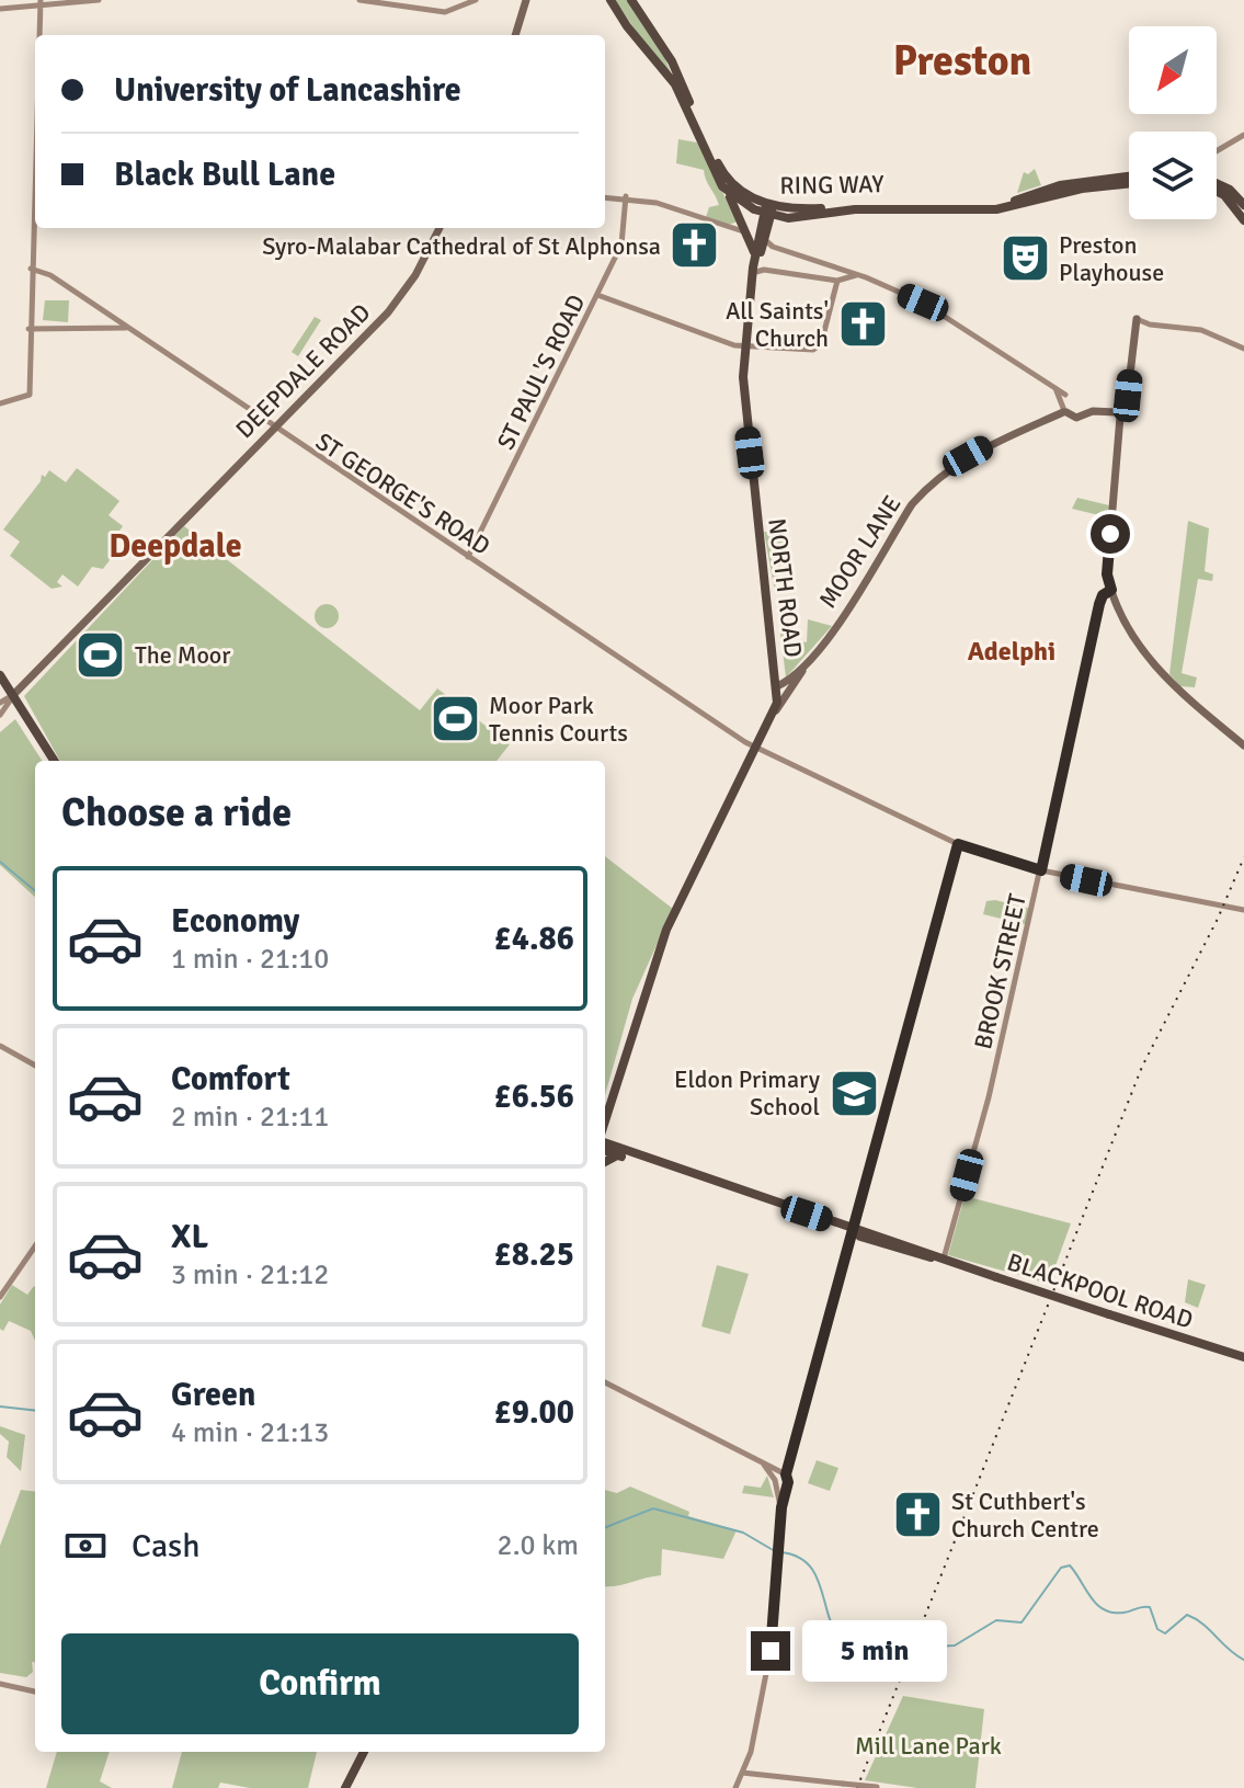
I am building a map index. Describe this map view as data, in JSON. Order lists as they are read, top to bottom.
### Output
{
  "streets": {
    "highway": [
      "RING WAY",
      "MOOR LANE",
      "NORTH ROAD",
      "BLACKPOOL ROAD"
    ],
    "main road": ["DEEPDALE ROAD"],
    "street": ["ST PAUL'S ROAD", "ST GEORGE'S ROAD", "BROOK STREET"]
  },
  "crossings": [
    ["RING WAY", "NORTH ROAD"],
    ["DEEPDALE ROAD", "ST GEORGE'S ROAD"],
    ["ST PAUL'S ROAD", "ST GEORGE'S ROAD"],
    ["ST GEORGE'S ROAD", "MOOR LANE"],
    ["ST GEORGE'S ROAD", "BROOK STREET"],
    ["MOOR LANE", "NORTH ROAD"],
    ["BROOK STREET", "BLACKPOOL ROAD"]
  ],
  "districts": ["Preston", "Deepdale", "Adelphi"],
  "parks": ["Mill Lane Park"],
  "places": {
    "church": ["Syro-Malabar Cathedral of St Alphonsa", "All Saints' Church", "St Cuthbert's Church Centre"],
    "theatre": ["Preston Playhouse"],
    "sports": ["The Moor", "Moor Park Tennis Courts"],
    "school or university": ["Eldon Primary School"]
  },
  "north": "bottom left",
  "page": {
    "banner": ["University of Lancashire", "Black Bull Lane"],
    "heading": "Choose a ride",
    "list": [
      {
        "name": "Economy",
        "note": "1 min · 21:10",
        "value": "£4.86"
      },
      {
        "name": "Comfort",
        "note": "2 min · 21:11",
        "value": "£6.56"
      },
      {
        "name": "XL",
        "note": "3 min · 21:12",
        "value": "£8.25"
      },
      {
        "name": "Green",
        "note": "4 min · 21:13",
        "value": "£9.00"
      }
    ],
    "pay": ["Cash", "2.0 km"],
    "buttons": "Confirm",
    "bubble": "5 min"
  }
}
